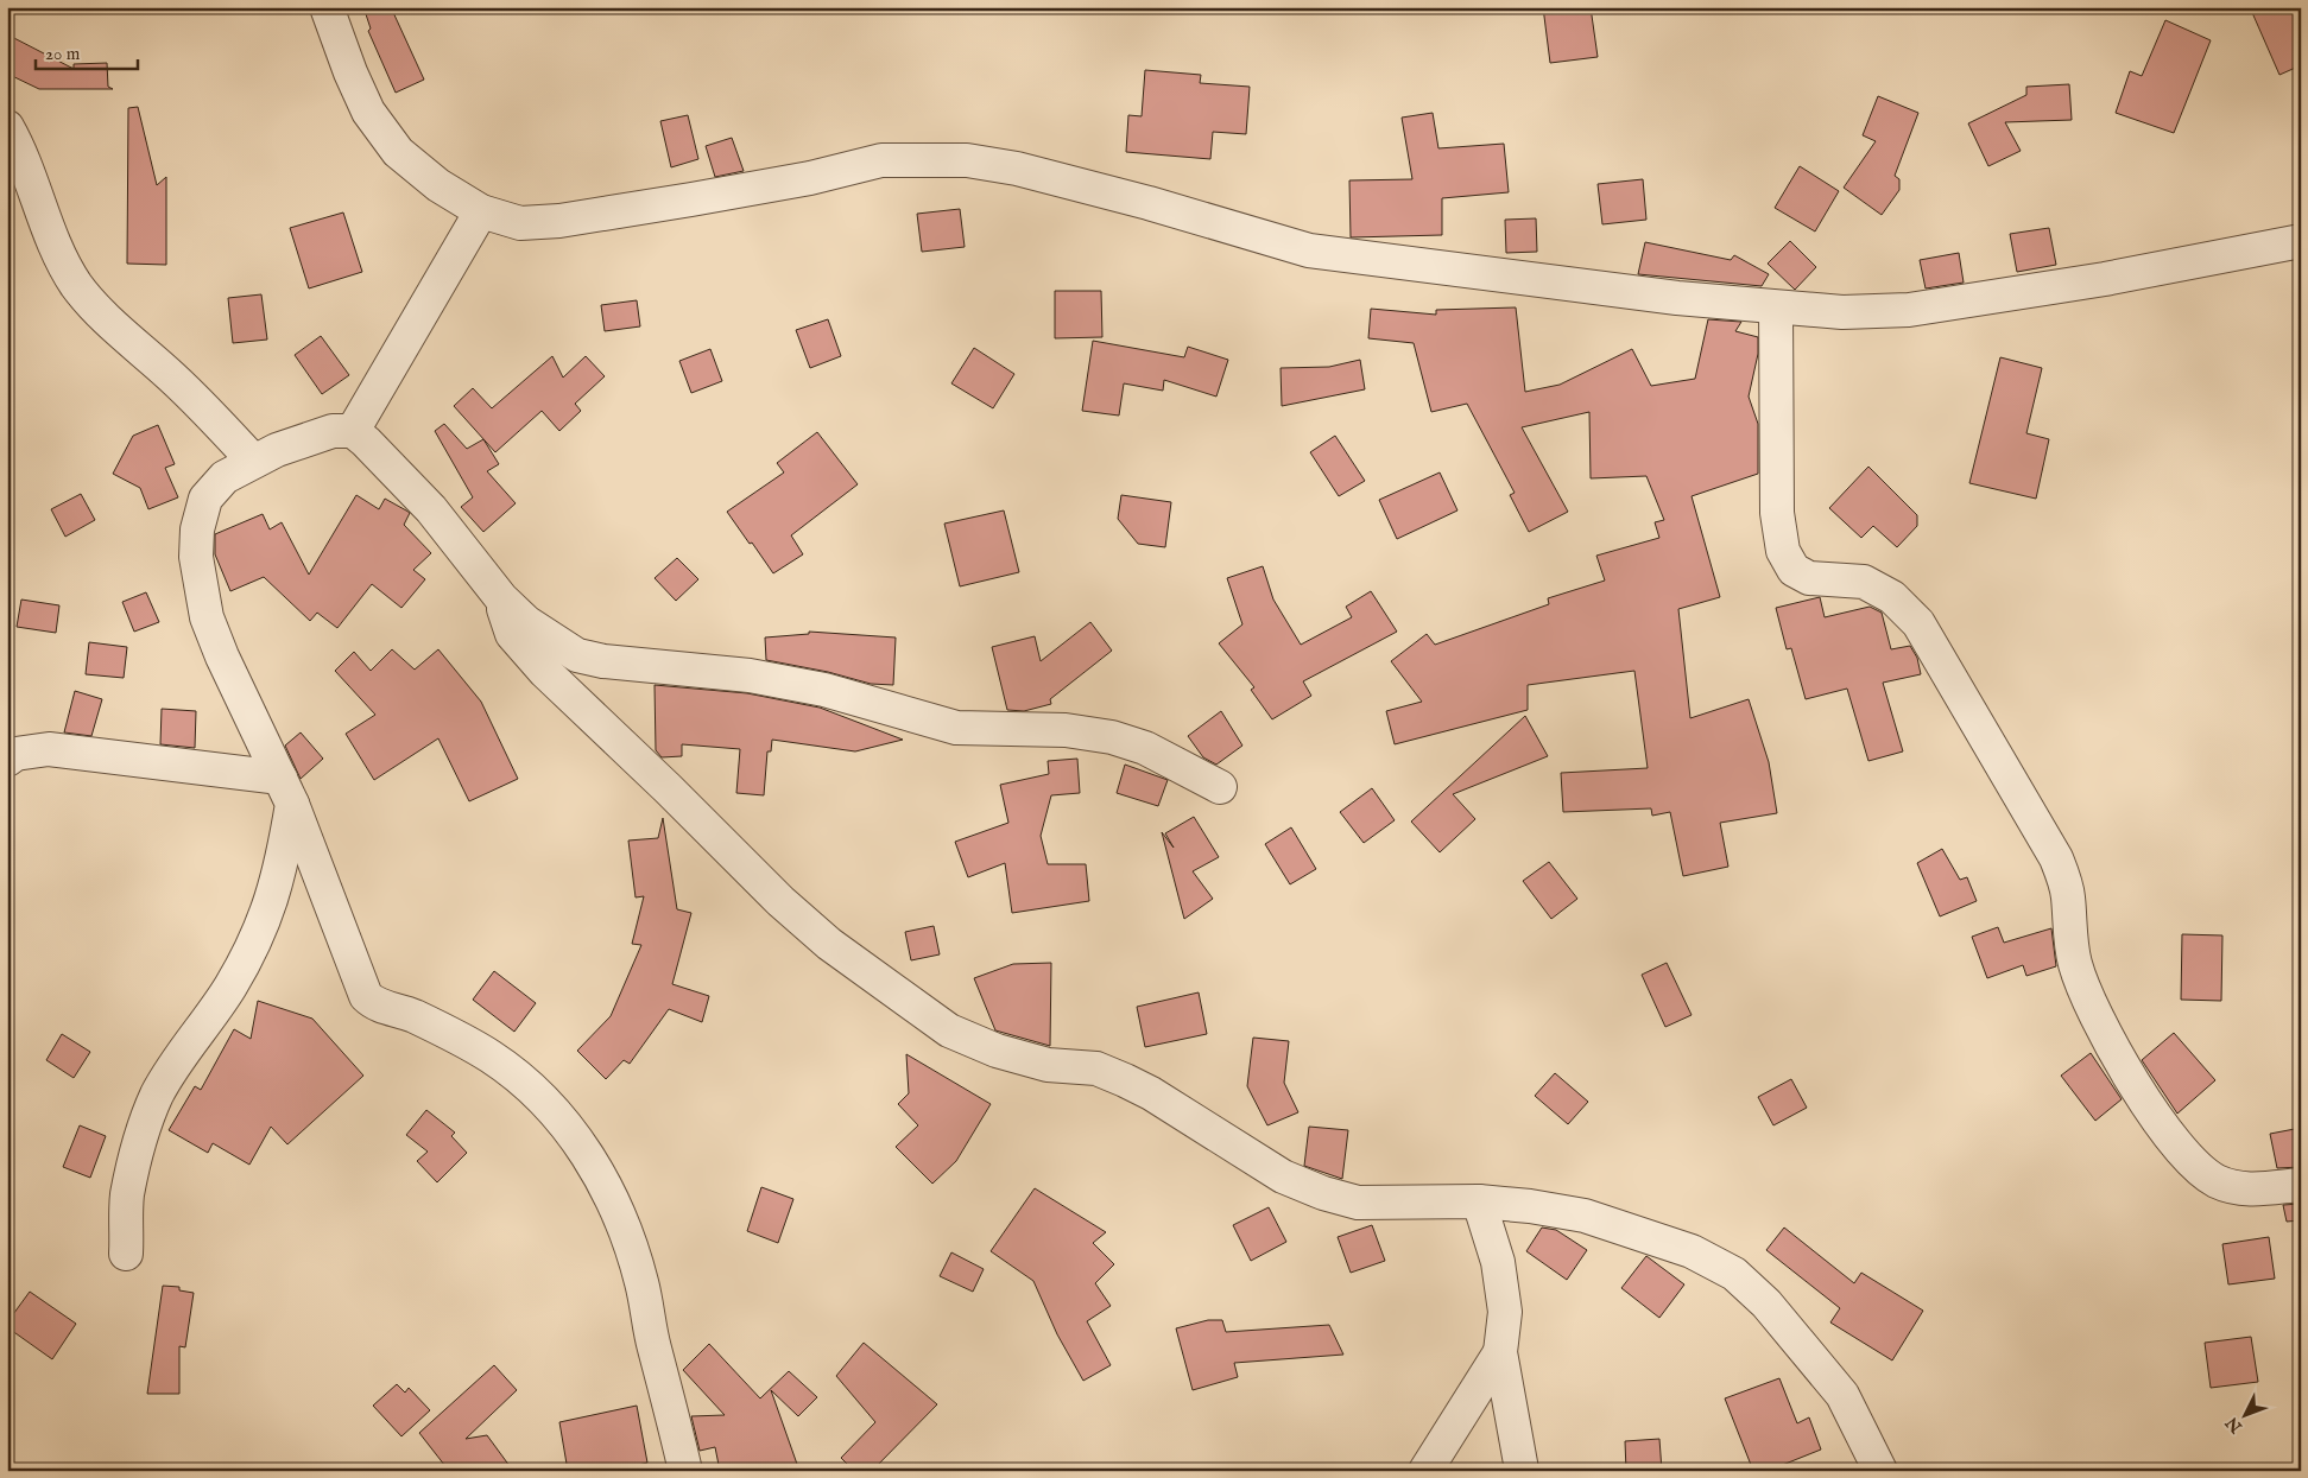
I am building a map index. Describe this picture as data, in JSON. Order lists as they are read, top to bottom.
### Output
{
  "scale_bar": "20 m",
  "north": "bottom left"
}
